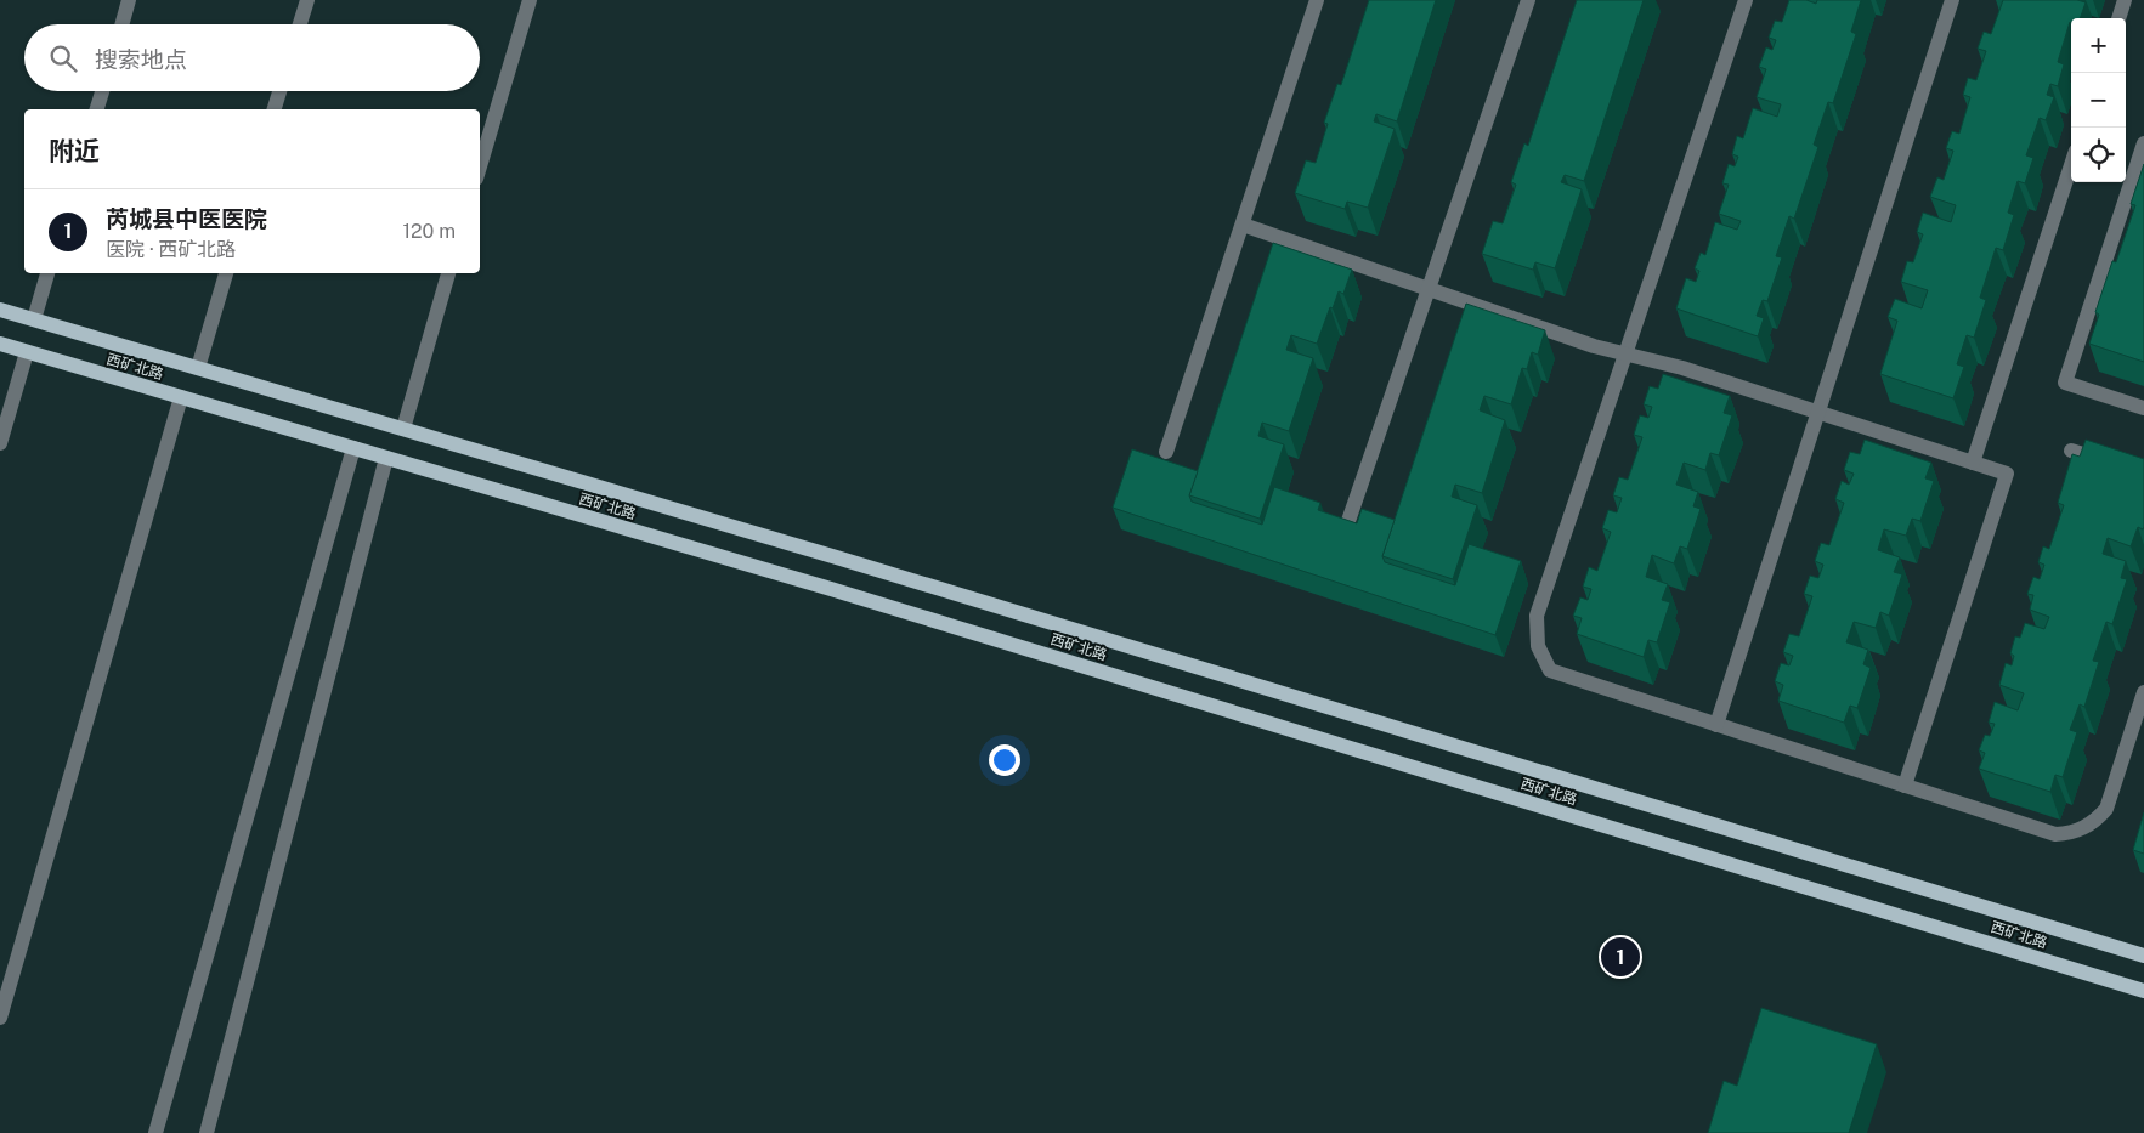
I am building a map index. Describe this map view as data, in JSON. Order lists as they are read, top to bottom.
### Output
{
  "streets": {
    "main road": ["西矿北路"]
  },
  "page": {
    "map_buttons": ["+", "−"],
    "search": "搜索地点",
    "heading": "附近",
    "list": [
      {
        "mark": "1",
        "name": "芮城县中医医院",
        "note": "医院 · 西矿北路",
        "value": "120 m"
      }
    ],
    "pins": "1"
  }
}
